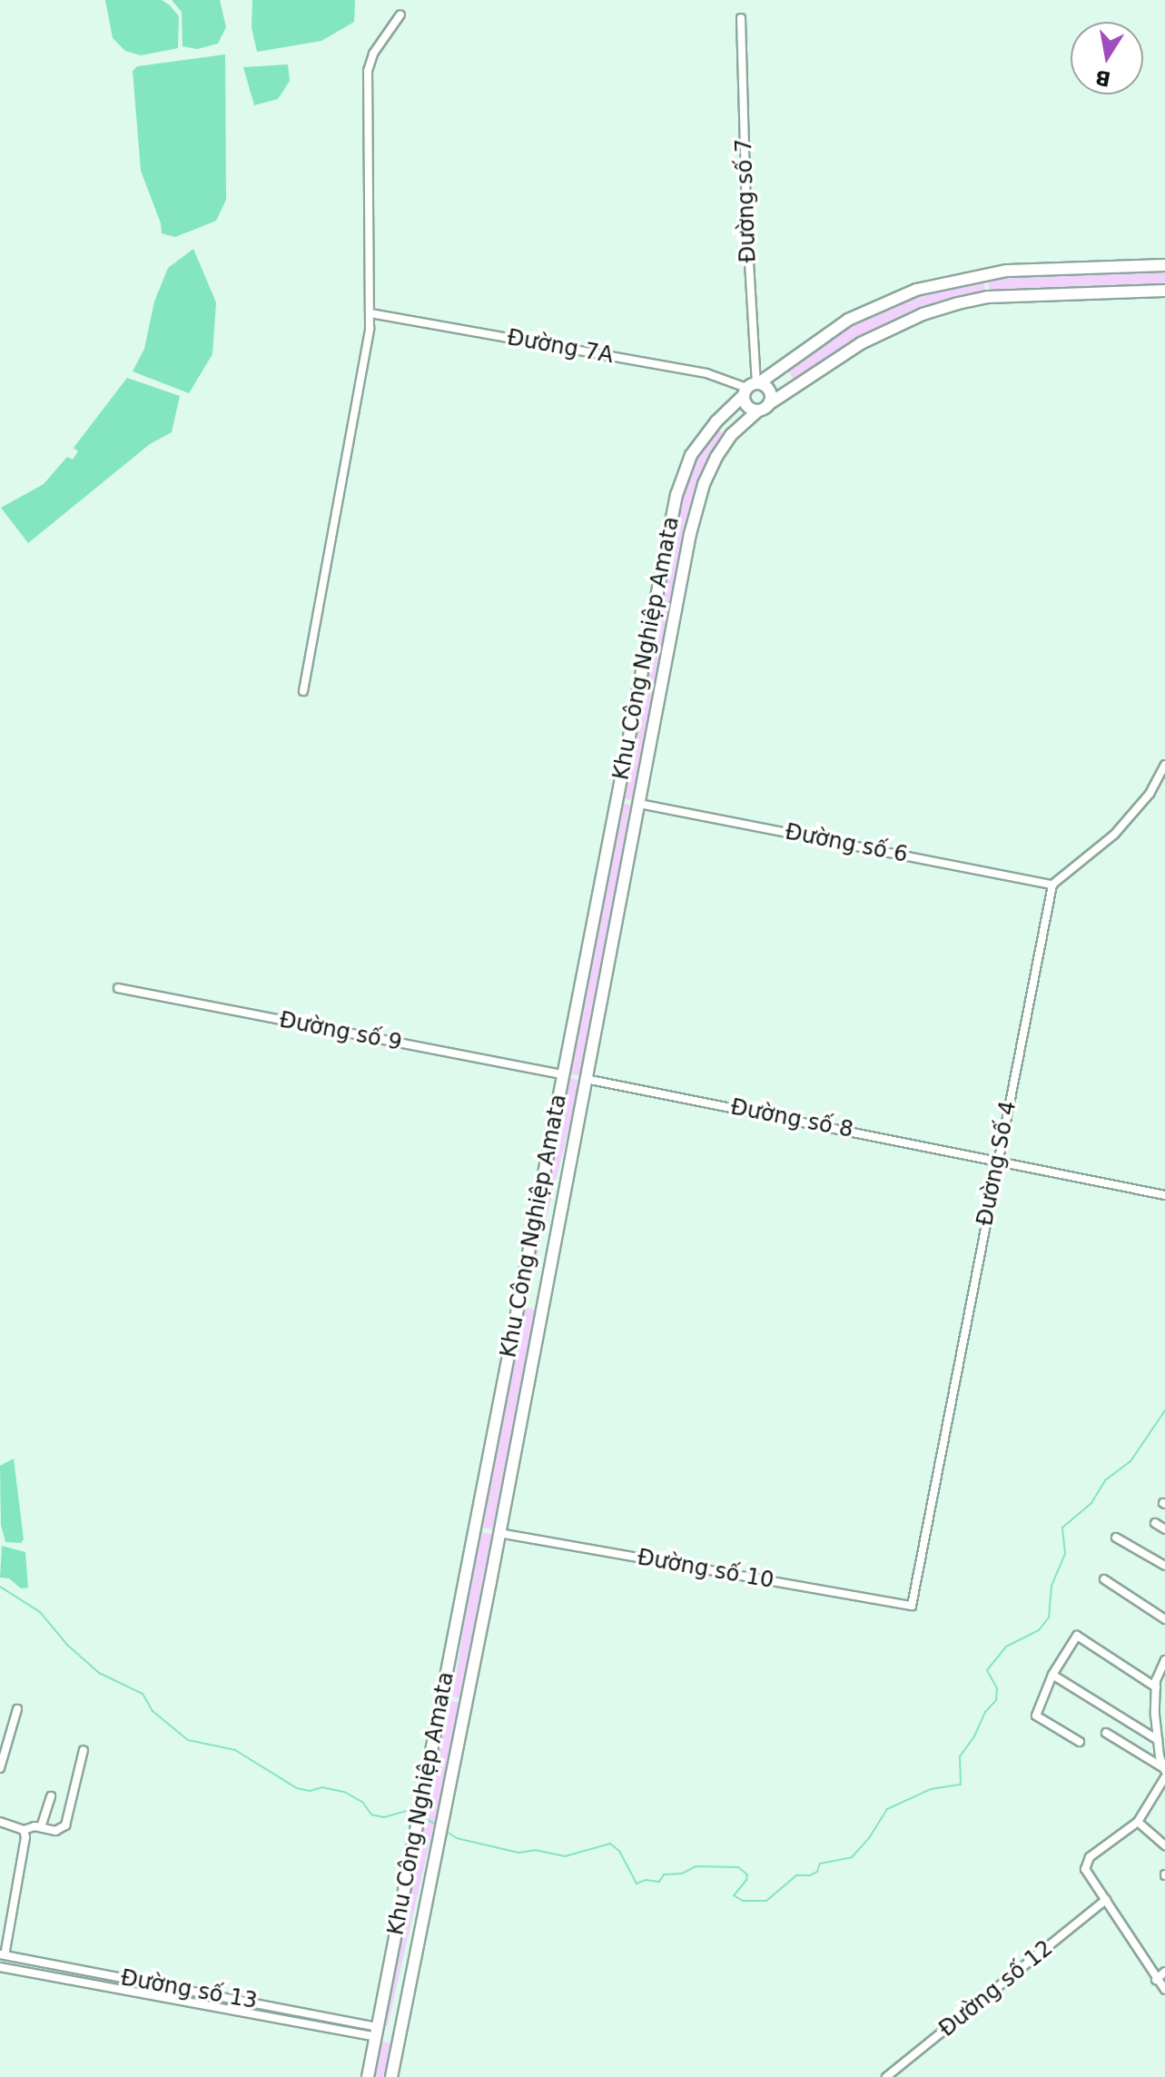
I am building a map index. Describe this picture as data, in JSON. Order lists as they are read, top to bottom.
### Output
{
  "streets": {
    "street": [
      "Đường số 7",
      "Đường 7A",
      "Khu Công Nghiệp Amata",
      "Đường số 6",
      "Đường số 9",
      "Đường số 8",
      "Đường Số 4",
      "Đường số 10",
      "Đường số 12",
      "Đường số 13"
    ]
  },
  "crossings": [
    ["Đường số 7", "Đường 7A"],
    ["Đường số 7", "Khu Công Nghiệp Amata"],
    ["Đường 7A", "Khu Công Nghiệp Amata"],
    ["Khu Công Nghiệp Amata", "Đường số 6"],
    ["Khu Công Nghiệp Amata", "Đường số 9"],
    ["Khu Công Nghiệp Amata", "Đường số 8"],
    ["Khu Công Nghiệp Amata", "Đường số 10"],
    ["Khu Công Nghiệp Amata", "Đường số 13"],
    ["Đường số 6", "Đường Số 4"],
    ["Đường số 8", "Đường Số 4"],
    ["Đường Số 4", "Đường số 10"]
  ],
  "north": "bottom"
}
